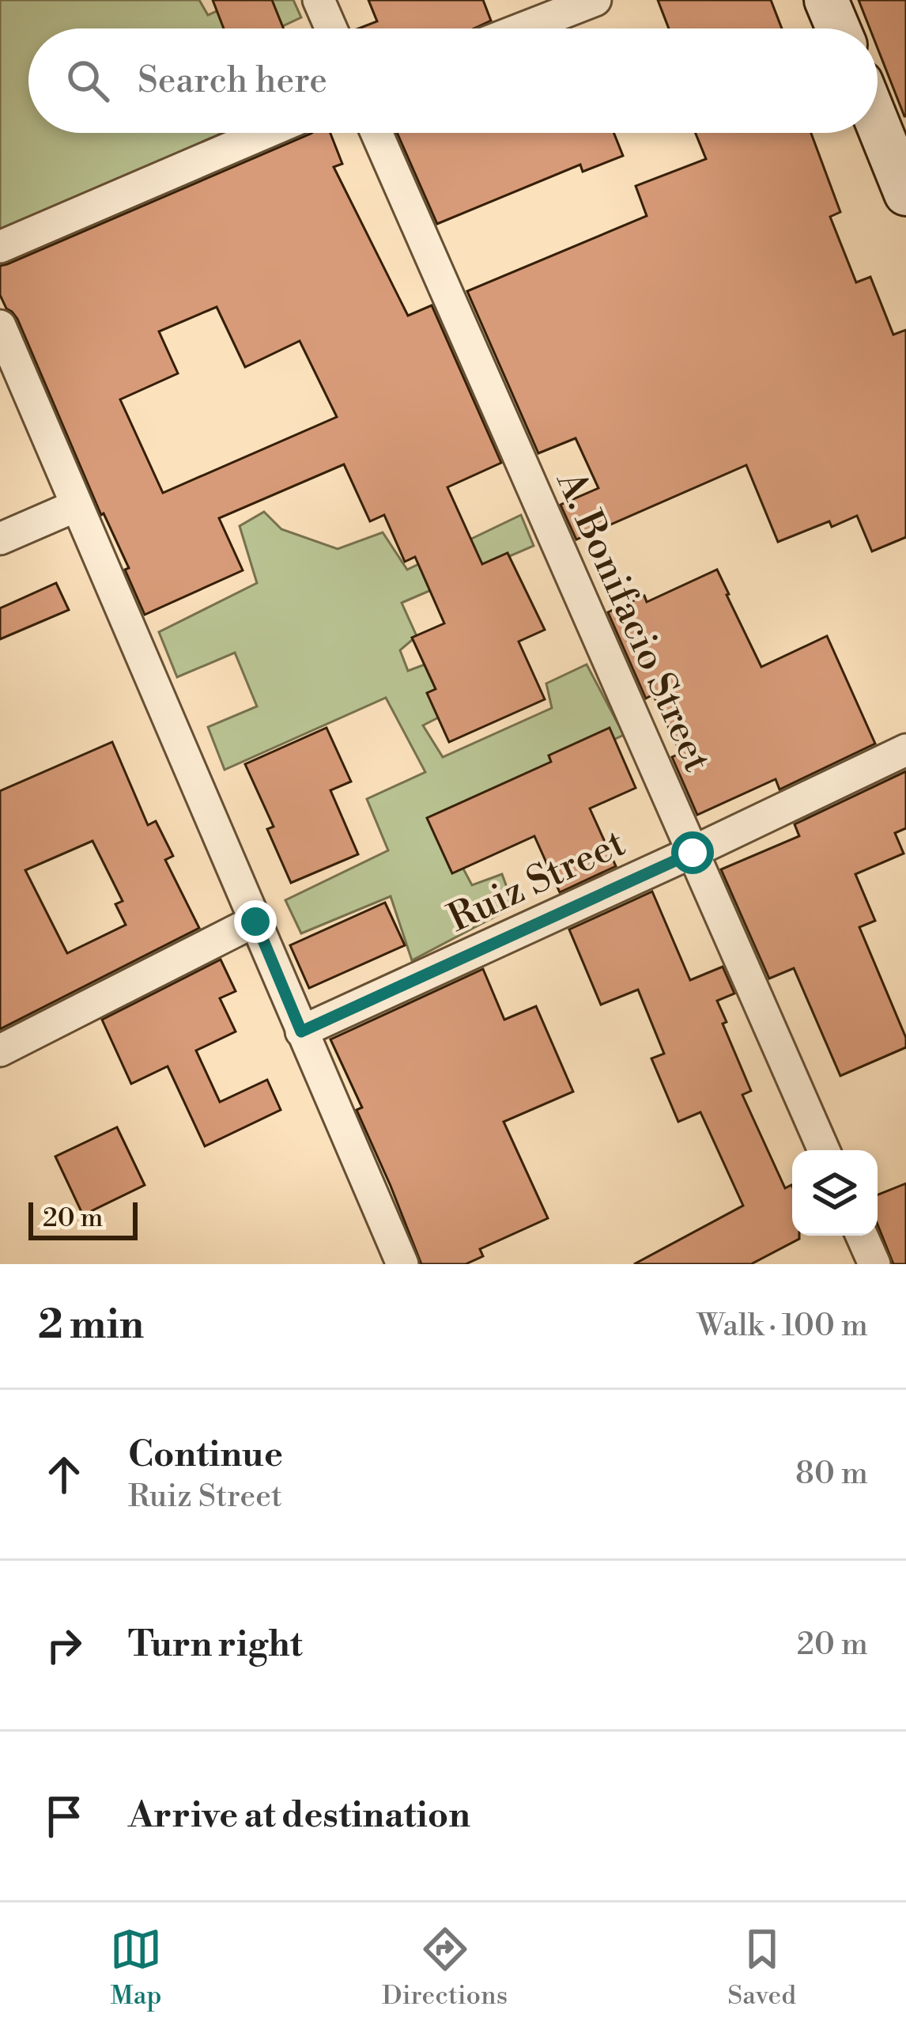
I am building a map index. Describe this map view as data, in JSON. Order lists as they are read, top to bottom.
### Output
{
  "streets": {
    "street": ["A. Bonifacio Street", "Ruiz Street"]
  },
  "crossings": [
    ["A. Bonifacio Street", "Ruiz Street"]
  ],
  "scale_bar": "20 m",
  "page": {
    "search": "Search here",
    "scale": "20 m",
    "heading": ["2 min", "Walk · 100 m"],
    "list": [
      ["Continue", "Ruiz Street", "80 m"],
      ["Turn right", "20 m"],
      "Arrive at destination"
    ],
    "nav": ["Map", "Directions", "Saved"]
  }
}
